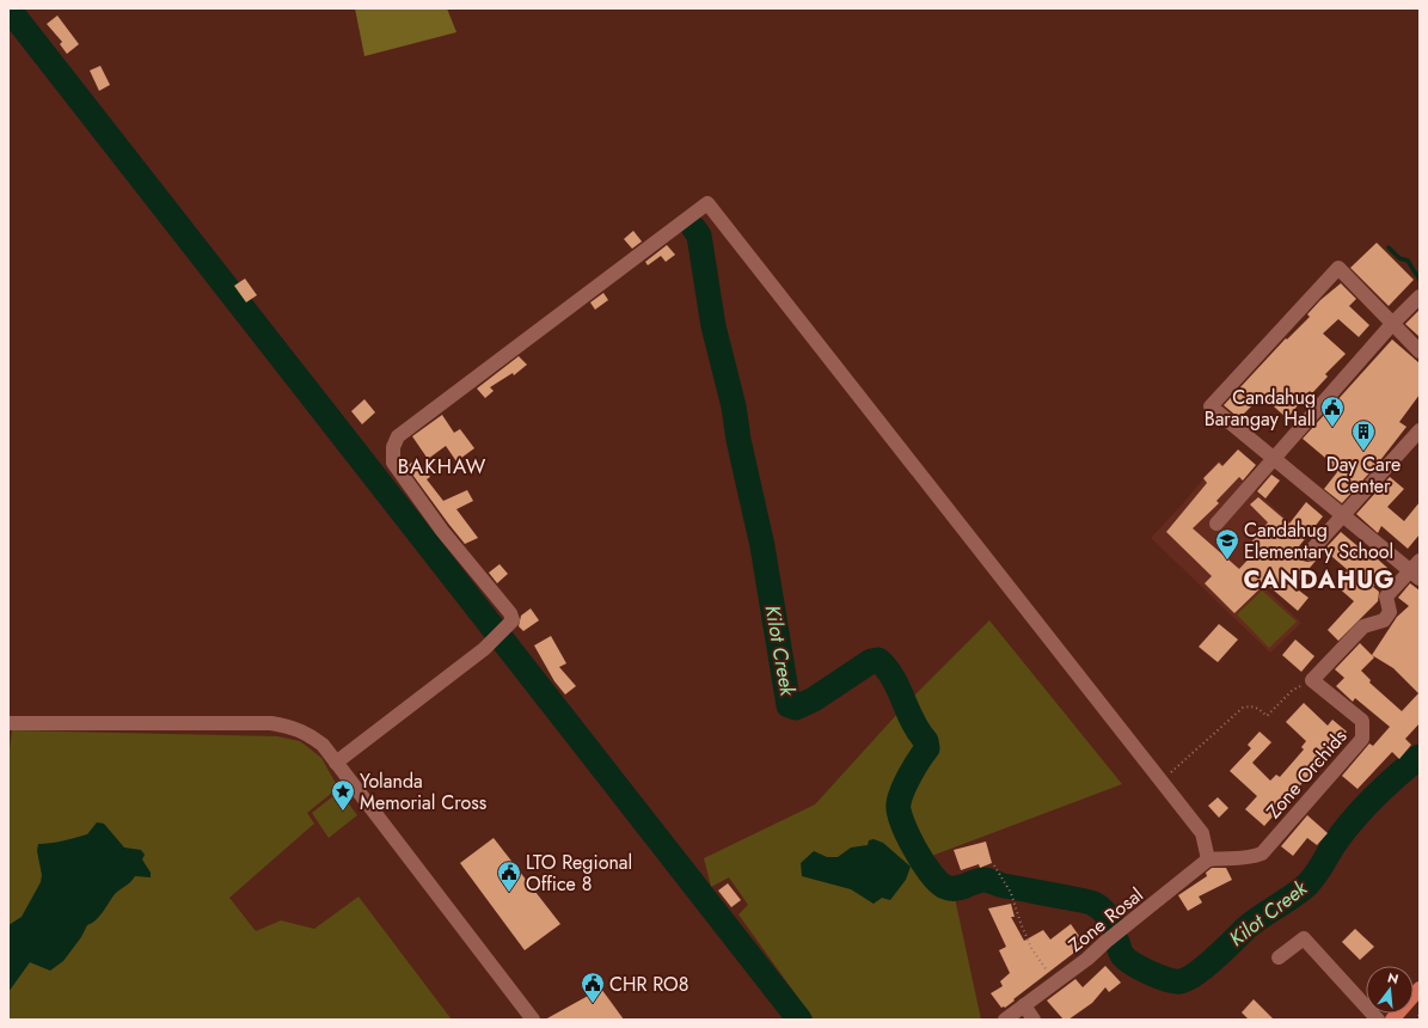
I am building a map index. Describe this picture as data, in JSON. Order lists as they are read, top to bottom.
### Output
{
  "streets": {
    "street": ["Zone Orchids", "Zone Rosal"]
  },
  "crossings": [
    ["Zone Orchids", "Zone Rosal"]
  ],
  "districts": ["BAKHAW", "CANDAHUG"],
  "water": ["Kilot Creek"],
  "places": {
    "public building": ["Candahug Barangay Hall", "LTO Regional Office 8", "CHR RO8"],
    "building": ["Day Care Center"],
    "school or university": ["Candahug Elementary School"],
    "place": ["Yolanda Memorial Cross"]
  },
  "north": "top"
}
